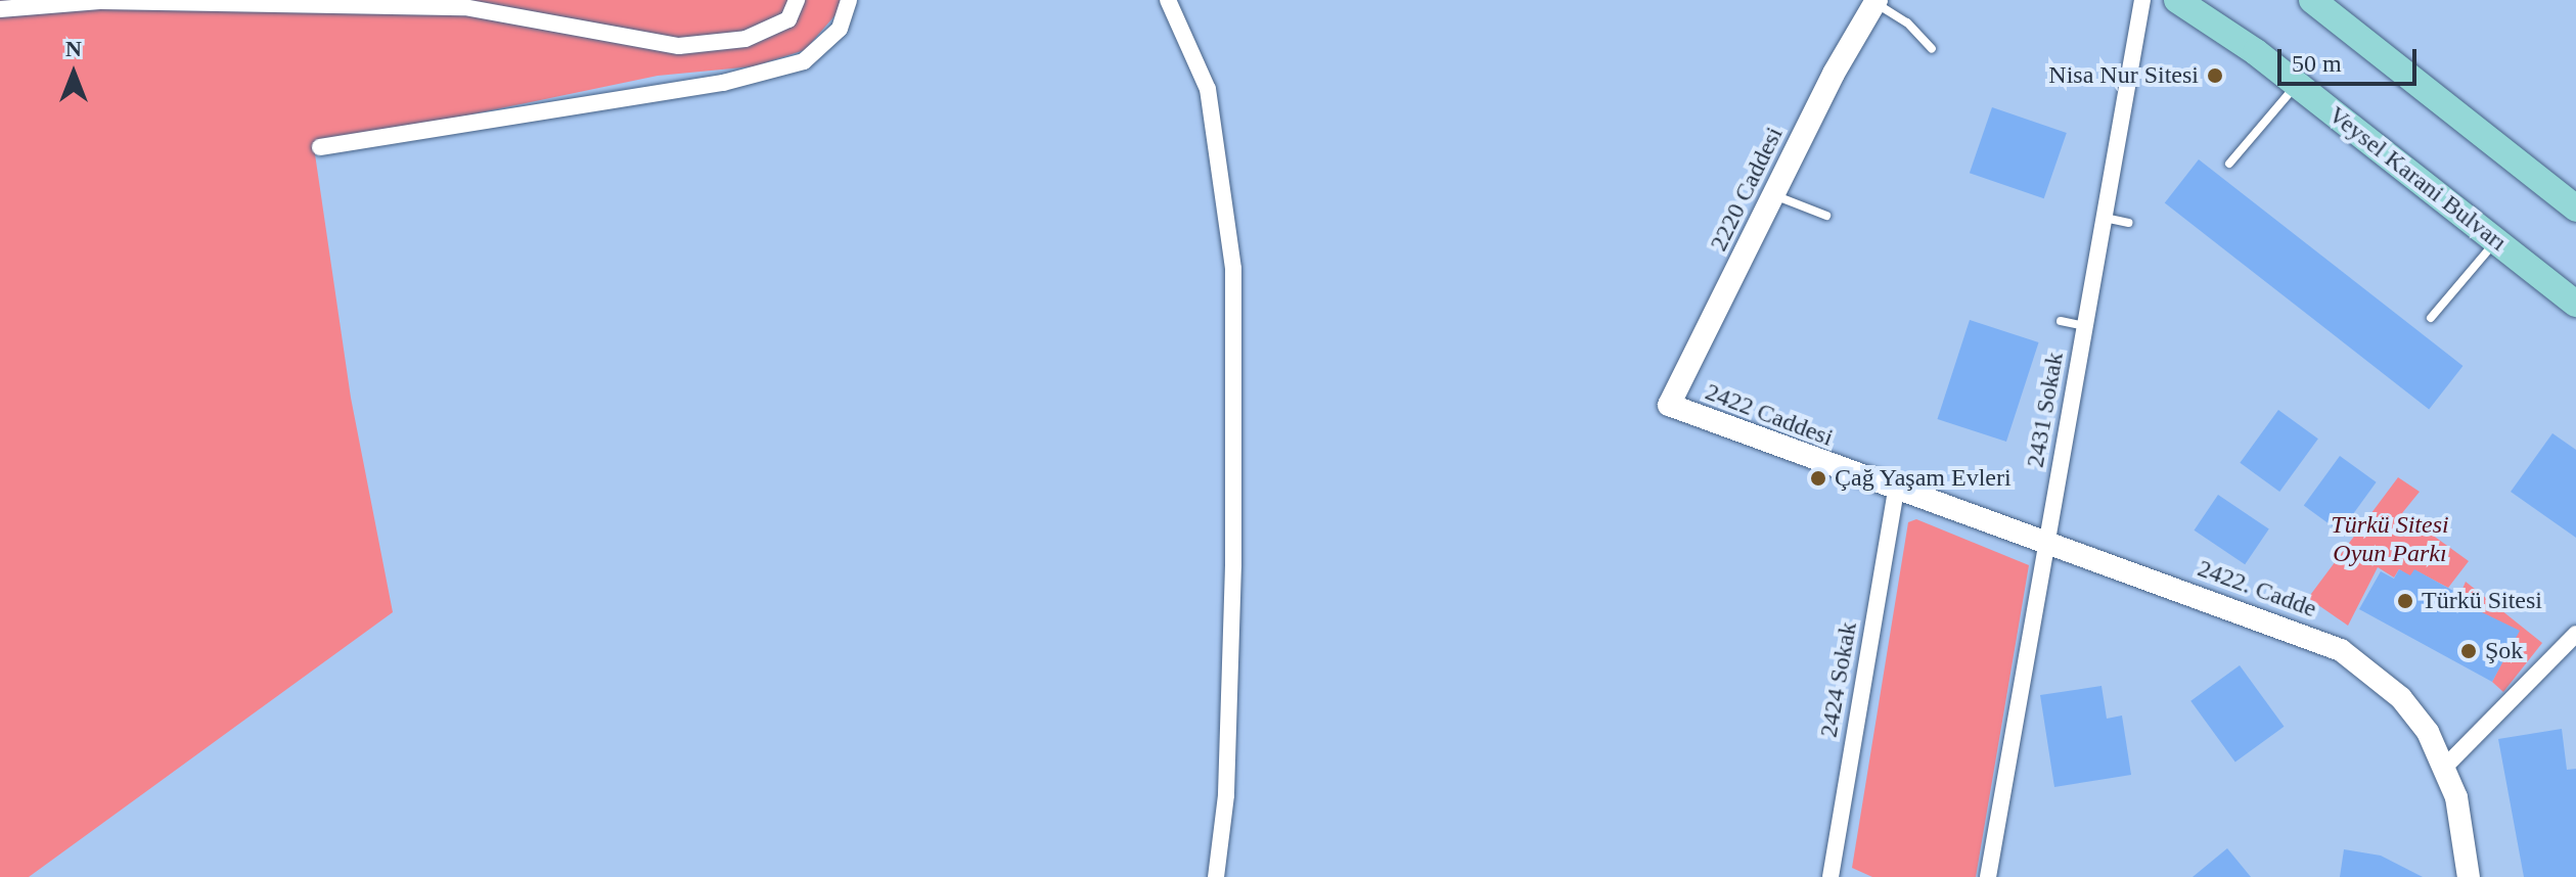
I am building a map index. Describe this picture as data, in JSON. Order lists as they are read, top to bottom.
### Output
{
  "streets": {
    "main road": ["Veysel Karani Bulvarı"],
    "street": [
      "2220 Caddesi",
      "2431 Sokak",
      "2422 Caddesi",
      "2422. Cadde",
      "2424 Sokak"
    ]
  },
  "crossings": [
    ["2220 Caddesi", "2422 Caddesi"],
    ["2431 Sokak", "2422. Cadde"],
    ["2422 Caddesi", "2422. Cadde"],
    ["2422 Caddesi", "2424 Sokak"],
    ["2422. Cadde", "2424 Sokak"]
  ],
  "parks": ["Türkü Sitesi Oyun Parkı"],
  "places": [
    "Nisa Nur Sitesi",
    "Çağ Yaşam Evleri",
    "Türkü Sitesi",
    "Şok"
  ],
  "scale_bar": "50 m",
  "north": "top"
}
